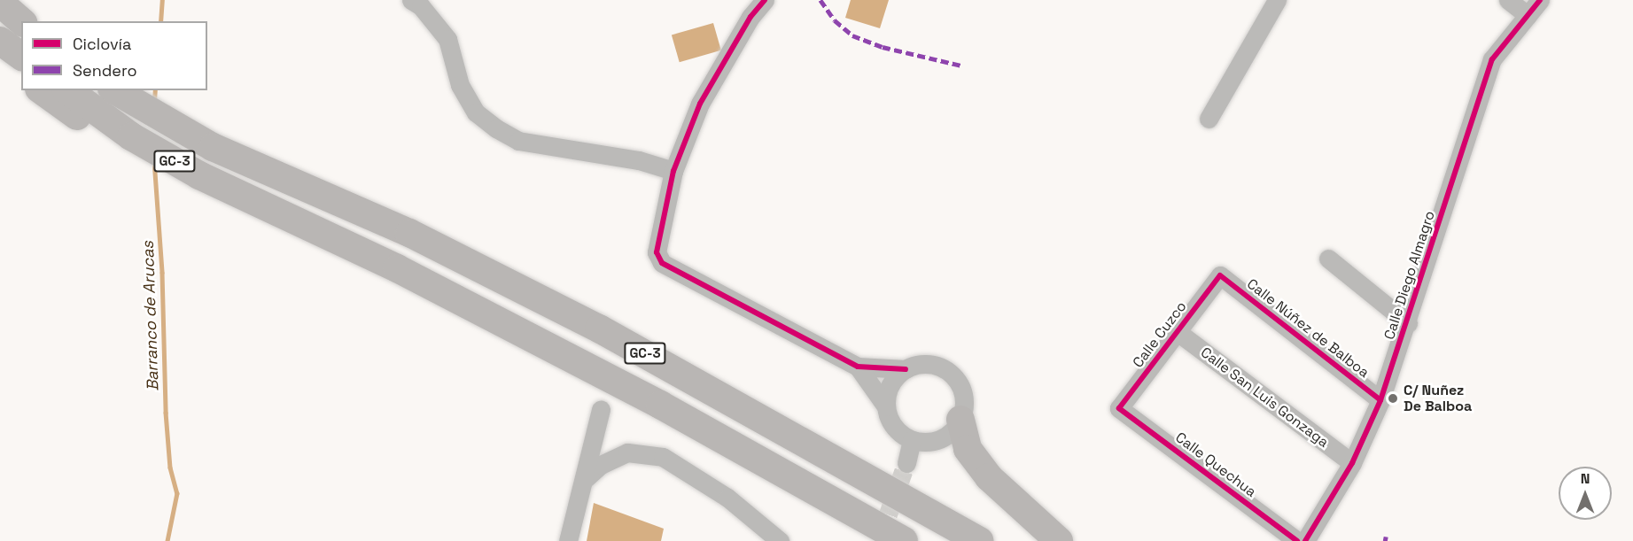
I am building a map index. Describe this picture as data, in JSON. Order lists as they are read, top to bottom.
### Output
{
  "streets": {
    "highway": ["GC-3"],
    "street": [
      "Calle Diego Almagro",
      "Calle Núñez de Balboa",
      "Calle Cuzco",
      "Calle San Luis Gonzaga",
      "Calle Quechua"
    ]
  },
  "crossings": [
    ["Calle Diego Almagro", "Calle Núñez de Balboa"],
    ["Calle Diego Almagro", "Calle San Luis Gonzaga"],
    ["Calle Núñez de Balboa", "Calle Cuzco"],
    ["Calle Cuzco", "Calle San Luis Gonzaga"],
    ["Calle Cuzco", "Calle Quechua"]
  ],
  "water": ["Barranco de Arucas"],
  "places": ["C/ Nuñez De Balboa"],
  "legend": ["Ciclovía", "Sendero"],
  "north": "top"
}
